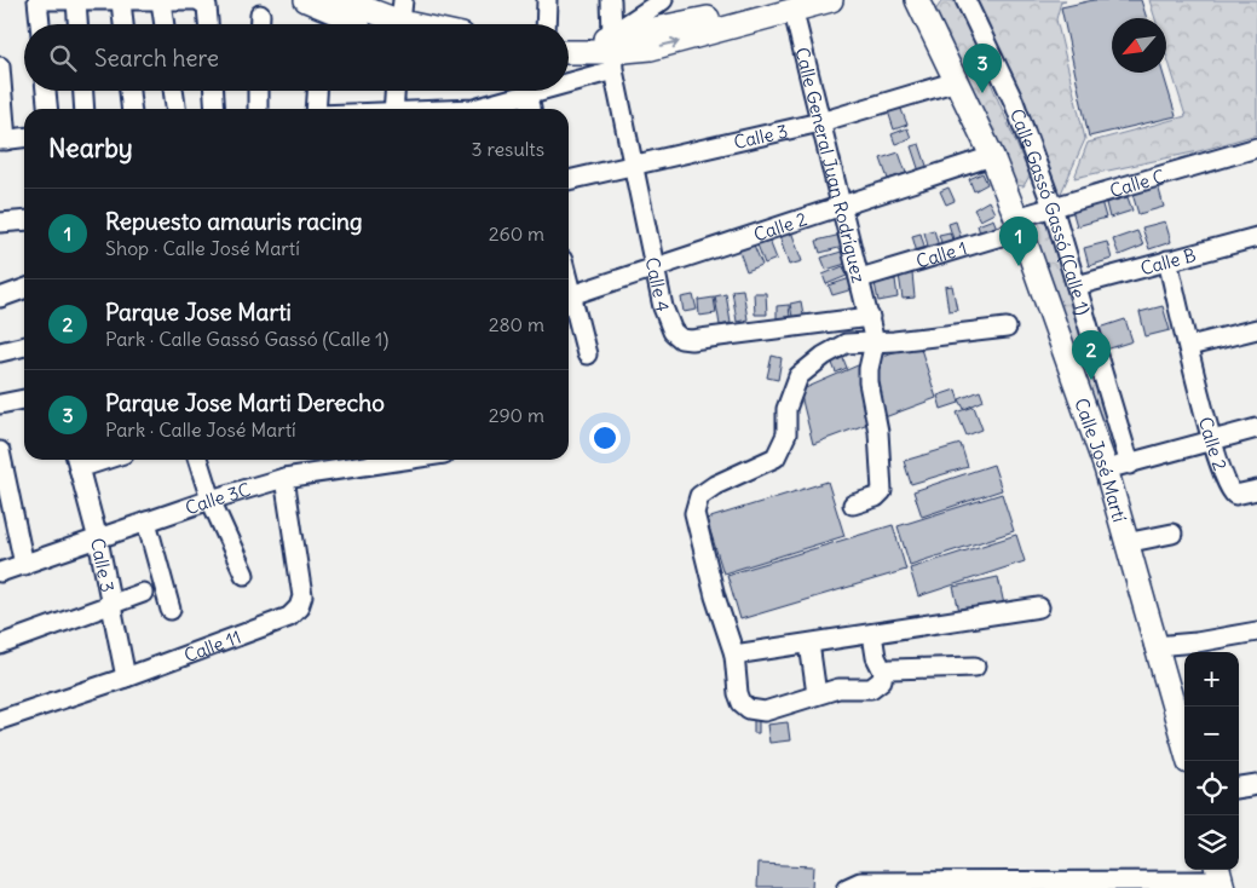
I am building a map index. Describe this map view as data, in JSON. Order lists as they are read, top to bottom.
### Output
{
  "streets": {
    "main road": ["Calle José Martí"],
    "street": [
      "Calle 3",
      "Calle General Juan Rodríguez",
      "Calle C",
      "Calle Gassó Gassó (Calle 1)",
      "Calle 2",
      "Calle 1",
      "Calle B",
      "Calle 4",
      "Calle 3C",
      "Calle 11"
    ]
  },
  "crossings": [
    ["Calle 3", "Calle General Juan Rodríguez"],
    ["Calle 3", "Calle 4"],
    ["Calle 3", "Calle José Martí"],
    ["Calle 3", "Calle 3C"],
    ["Calle 3", "Calle 11"],
    ["Calle General Juan Rodríguez", "Calle 2"],
    ["Calle General Juan Rodríguez", "Calle 1"],
    ["Calle General Juan Rodríguez", "Calle 4"],
    ["Calle C", "Calle Gassó Gassó (Calle 1)"],
    ["Calle C", "Calle 1"],
    ["Calle C", "Calle José Martí"],
    ["Calle Gassó Gassó (Calle 1)", "Calle B"],
    ["Calle 2", "Calle B"],
    ["Calle 2", "Calle 4"],
    ["Calle 2", "Calle José Martí"],
    ["Calle 1", "Calle José Martí"],
    ["Calle 3C", "Calle 11"]
  ],
  "north": "bottom left",
  "page": {
    "search": "Search here",
    "pins": ["3", "1", "2"],
    "heading": ["Nearby", "3 results"],
    "list": [
      {
        "mark": "1",
        "name": "Repuesto amauris racing",
        "note": "Shop · Calle José Martí",
        "value": "260 m"
      },
      {
        "mark": "2",
        "name": "Parque Jose Marti",
        "note": "Park · Calle Gassó Gassó (Calle 1)",
        "value": "280 m"
      },
      {
        "mark": "3",
        "name": "Parque Jose Marti Derecho",
        "note": "Park · Calle José Martí",
        "value": "290 m"
      }
    ],
    "map_buttons": ["+", "−"]
  }
}
